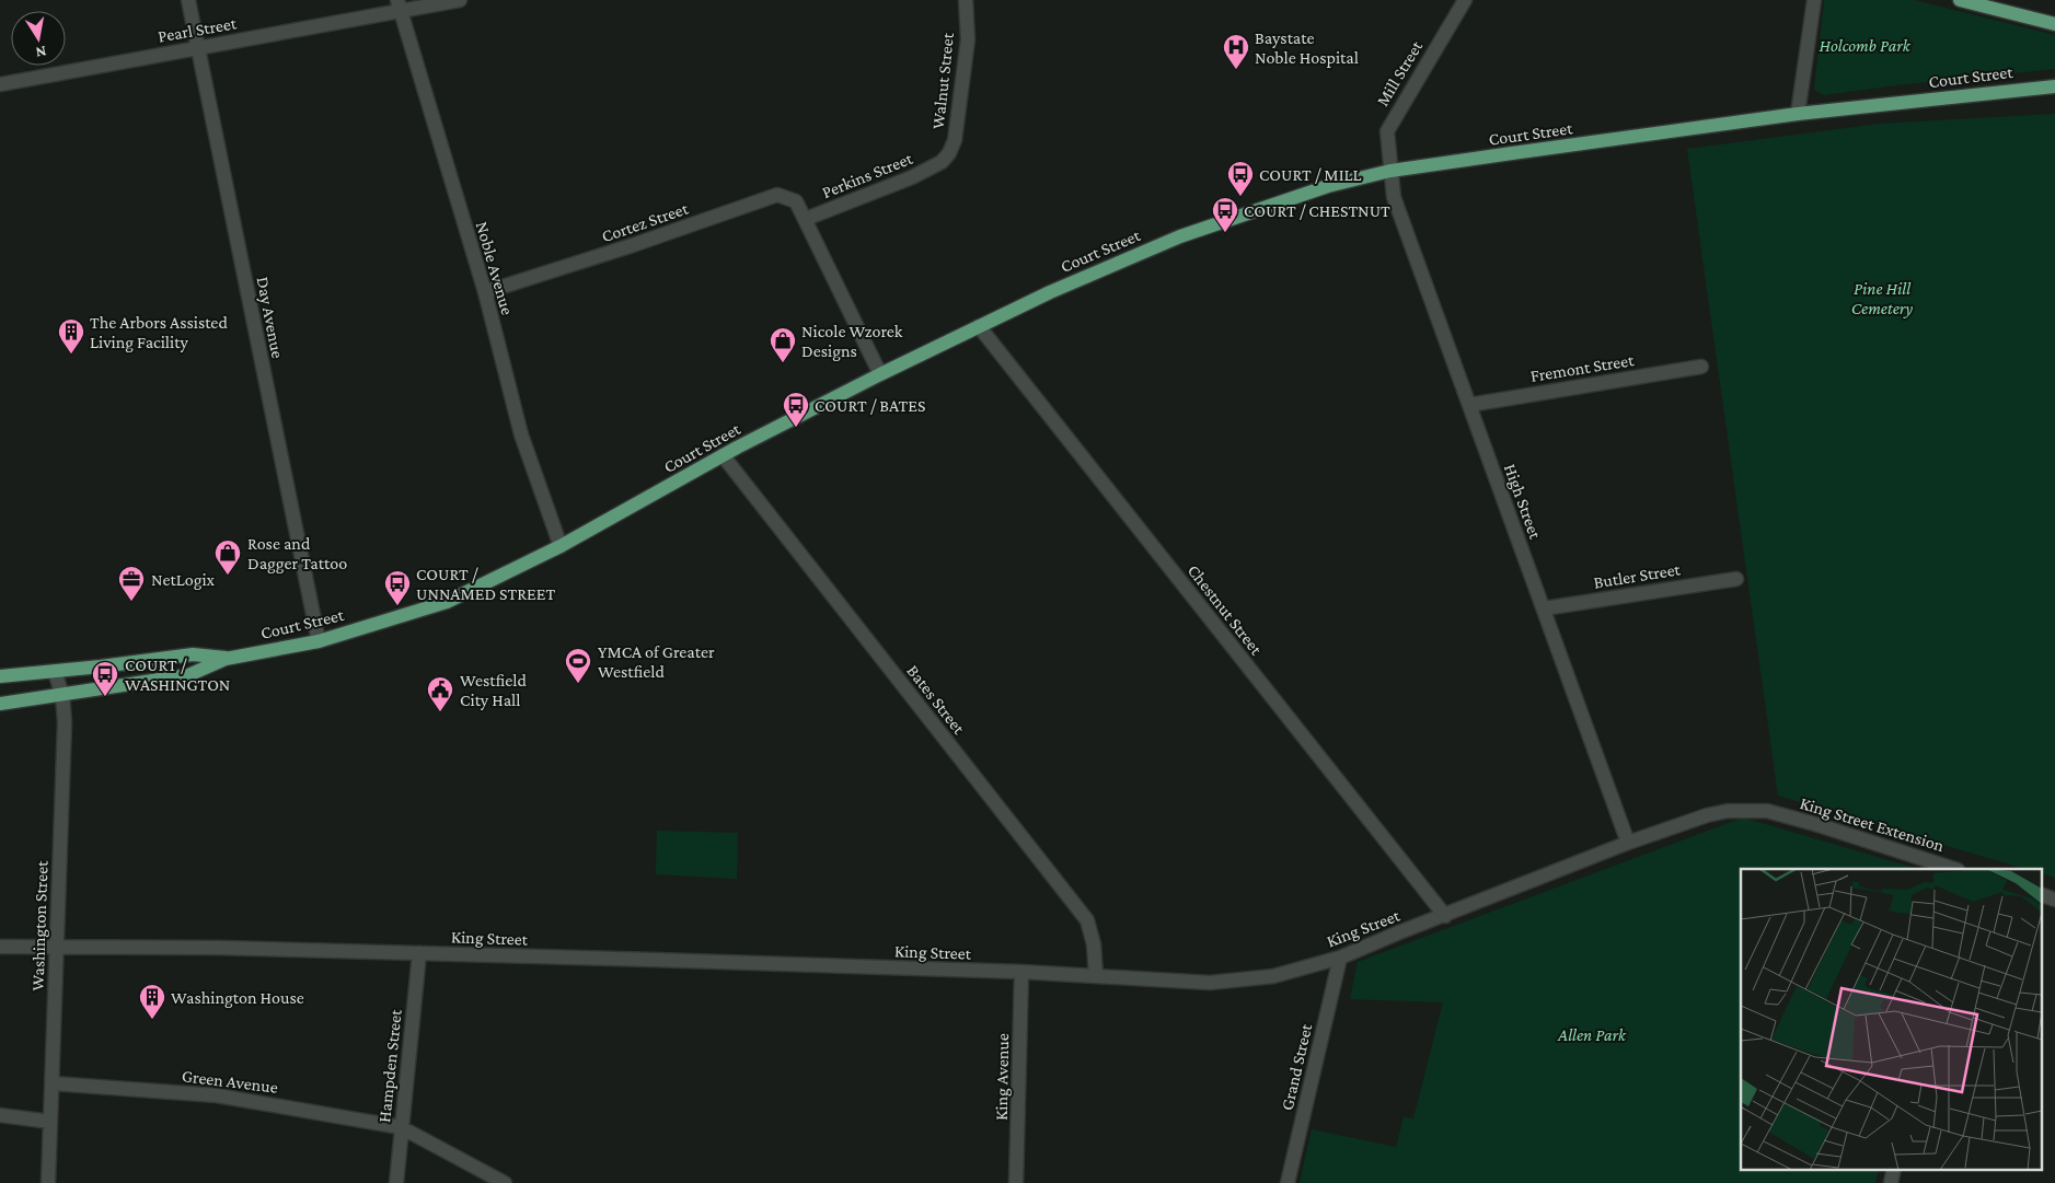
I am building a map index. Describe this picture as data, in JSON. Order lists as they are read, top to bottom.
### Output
{
  "streets": {
    "main road": ["Court Street"],
    "street": [
      "Pearl Street",
      "Mill Street",
      "Walnut Street",
      "Perkins Street",
      "Cortez Street",
      "Noble Avenue",
      "Day Avenue",
      "Fremont Street",
      "High Street",
      "Butler Street",
      "Chestnut Street",
      "Bates Street",
      "King Street Extension",
      "Washington Street",
      "King Street",
      "Hampden Street",
      "Grand Street",
      "King Avenue",
      "Green Avenue"
    ]
  },
  "crossings": [
    ["Pearl Street", "Noble Avenue"],
    ["Pearl Street", "Day Avenue"],
    ["Mill Street", "Court Street"],
    ["Mill Street", "High Street"],
    ["Court Street", "Cortez Street"],
    ["Court Street", "Noble Avenue"],
    ["Court Street", "Day Avenue"],
    ["Court Street", "High Street"],
    ["Court Street", "Chestnut Street"],
    ["Court Street", "Bates Street"],
    ["Court Street", "Washington Street"],
    ["Walnut Street", "Perkins Street"],
    ["Perkins Street", "Cortez Street"],
    ["Cortez Street", "Noble Avenue"],
    ["Fremont Street", "High Street"],
    ["High Street", "Butler Street"],
    ["High Street", "King Street"],
    ["Chestnut Street", "King Street"],
    ["Bates Street", "King Street"],
    ["King Street Extension", "King Street"],
    ["Washington Street", "King Street"],
    ["Washington Street", "Green Avenue"],
    ["King Street", "Hampden Street"],
    ["King Street", "Grand Street"],
    ["King Street", "King Avenue"],
    ["Hampden Street", "Green Avenue"]
  ],
  "parks": ["Holcomb Park", "Pine Hill Cemetery", "Allen Park"],
  "places": {
    "hospital": ["Baystate Noble Hospital"],
    "bus stop": [
      "COURT / MILL",
      "COURT / CHESTNUT",
      "COURT / BATES",
      "COURT / UNNAMED STREET",
      "COURT / WASHINGTON"
    ],
    "building": ["The Arbors Assisted Living Facility", "Washington House"],
    "shop": ["Nicole Wzorek Designs", "Rose and Dagger Tattoo"],
    "office": ["NetLogix"],
    "sports": ["YMCA of Greater Westfield"],
    "public building": ["Westfield City Hall"]
  },
  "north": "bottom"
}
